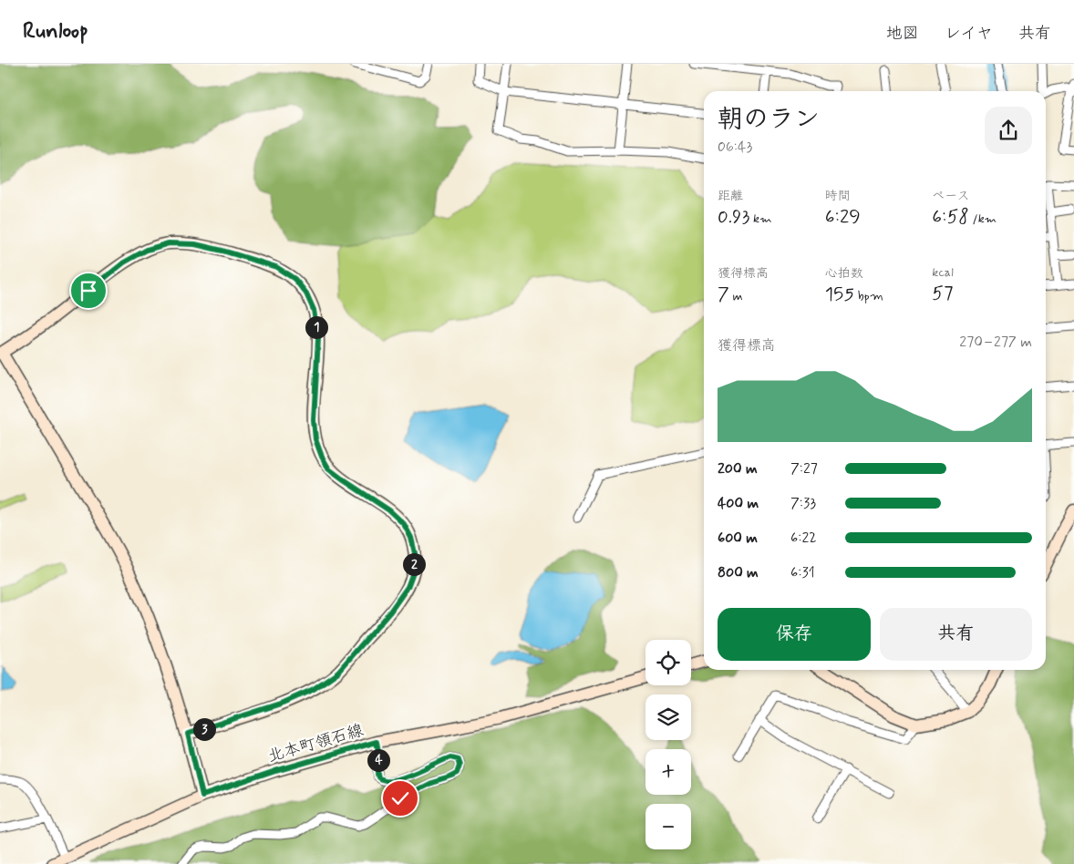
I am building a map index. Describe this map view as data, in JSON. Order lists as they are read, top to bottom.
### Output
{
  "streets": {
    "street": ["北本町領石線"]
  },
  "page": {
    "header": "Runloop",
    "nav": ["地図", "レイヤ", "共有"],
    "heading": ["朝のラン", "06:43"],
    "stats": [
      ["距離", "0.93 km"],
      ["時間", "6:29"],
      ["ペース", "6:58 /km"],
      ["獲得標高", "7 m"],
      ["心拍数", "155 bpm"],
      ["kcal", "57"]
    ],
    "pins": [
      "1",
      "2",
      "3",
      "4"
    ],
    "chart": ["獲得標高", "270–277 m"],
    "list": [
      {
        "name": "200 m",
        "note": "7:27"
      },
      {
        "name": "400 m",
        "note": "7:33"
      },
      {
        "name": "600 m",
        "note": "6:22"
      },
      {
        "name": "800 m",
        "note": "6:31"
      }
    ],
    "buttons": ["保存", "共有"],
    "map_buttons": ["+", "−"]
  }
}
